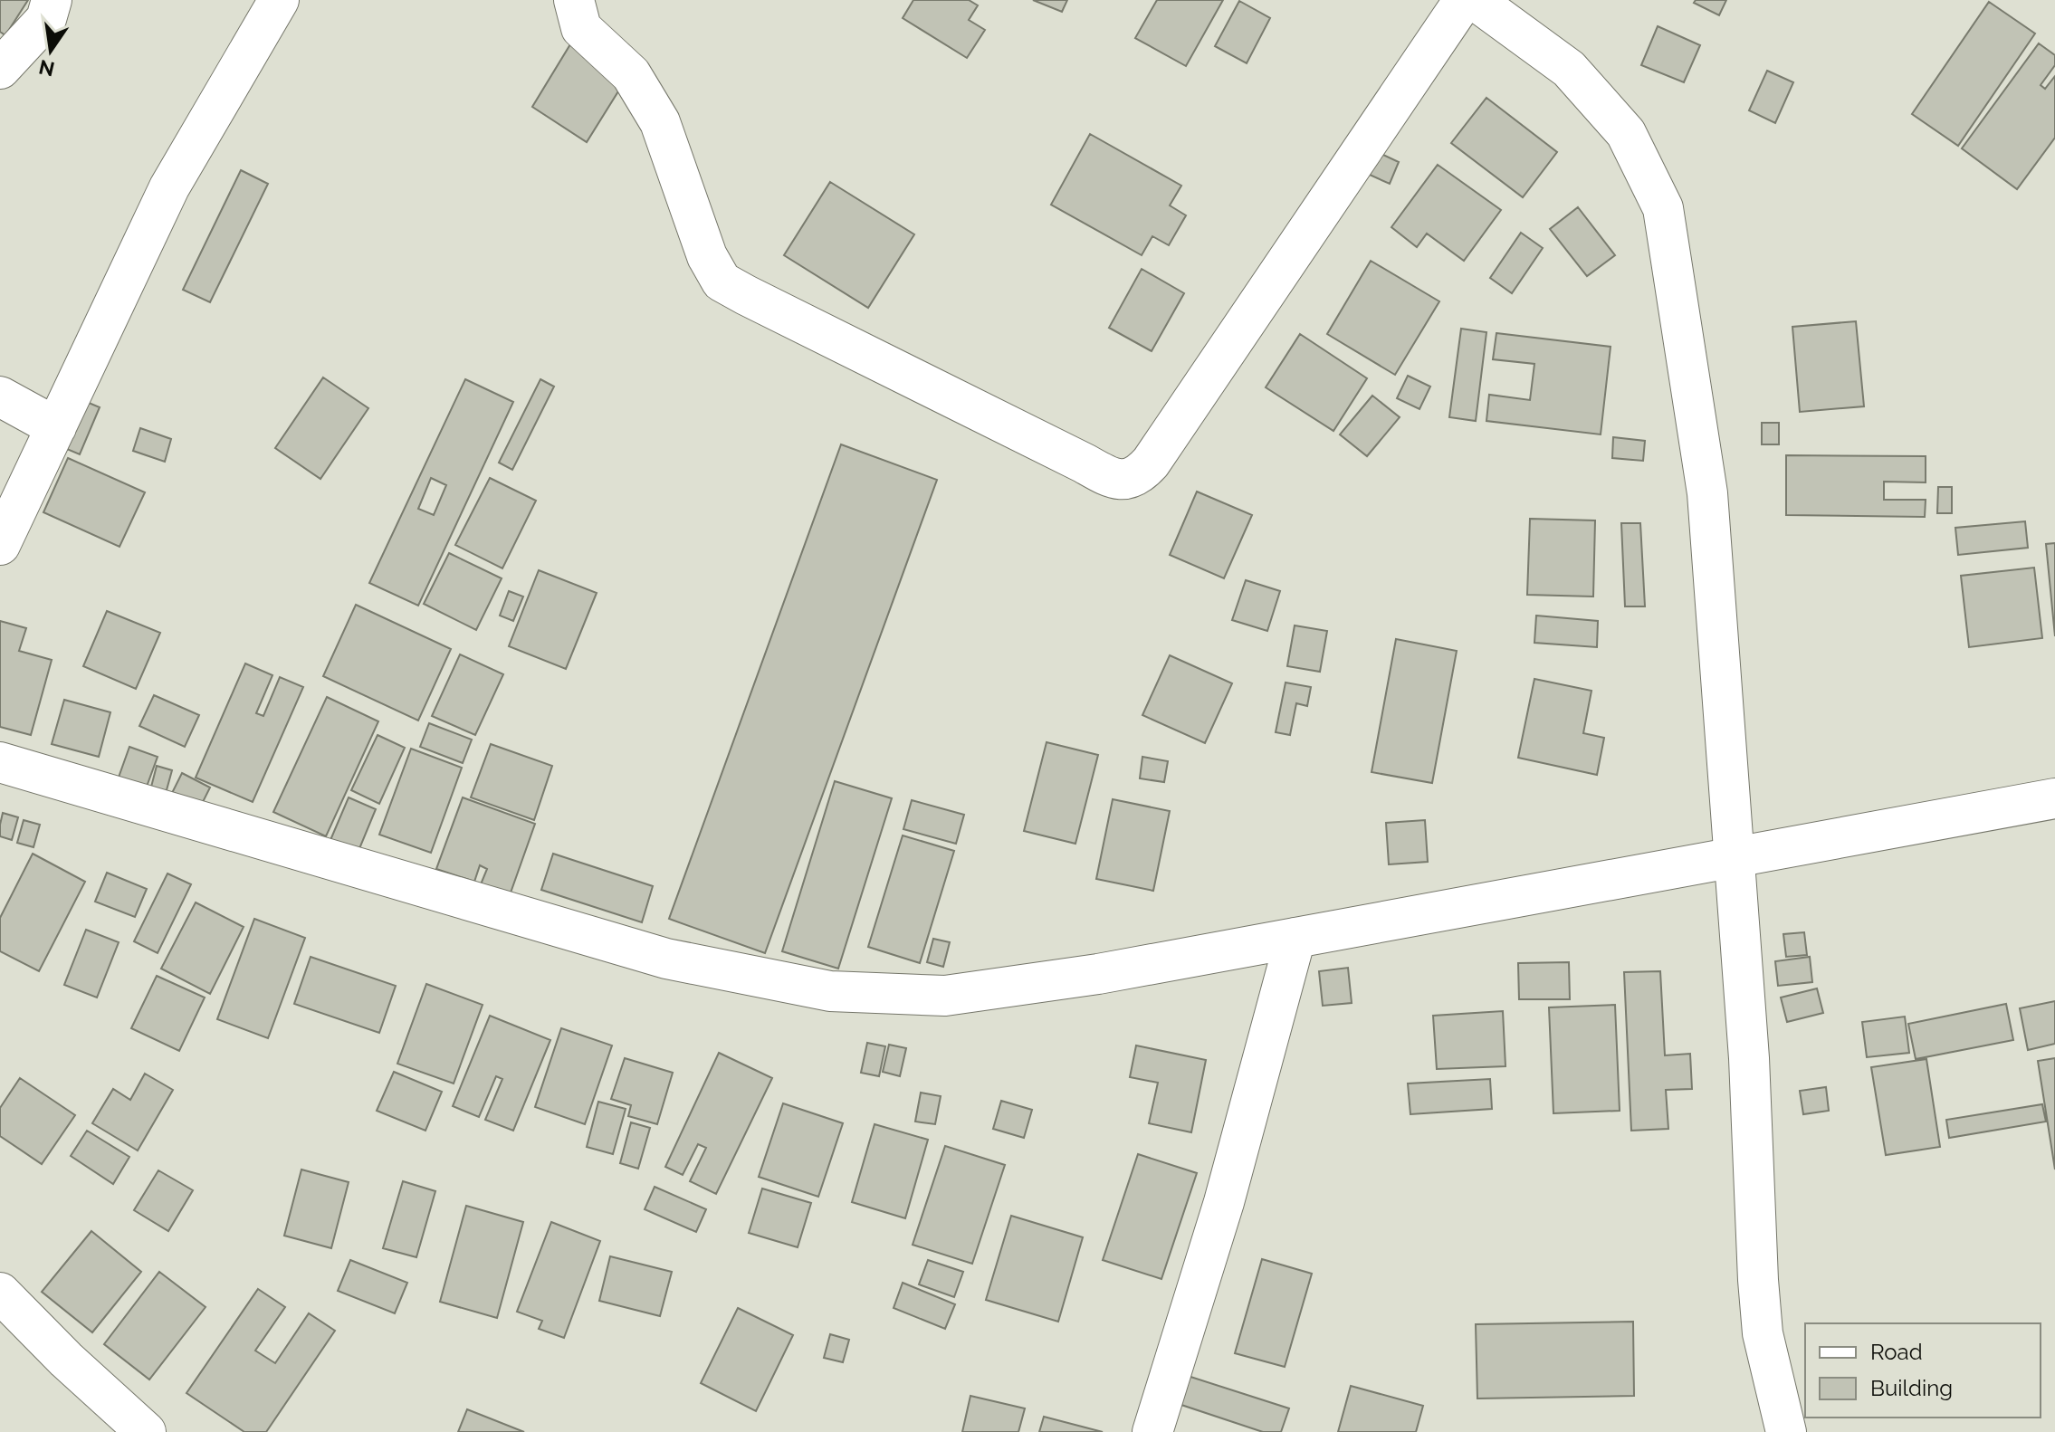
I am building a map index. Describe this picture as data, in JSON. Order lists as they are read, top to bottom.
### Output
{
  "legend": ["Road", "Building"],
  "north": "bottom"
}
